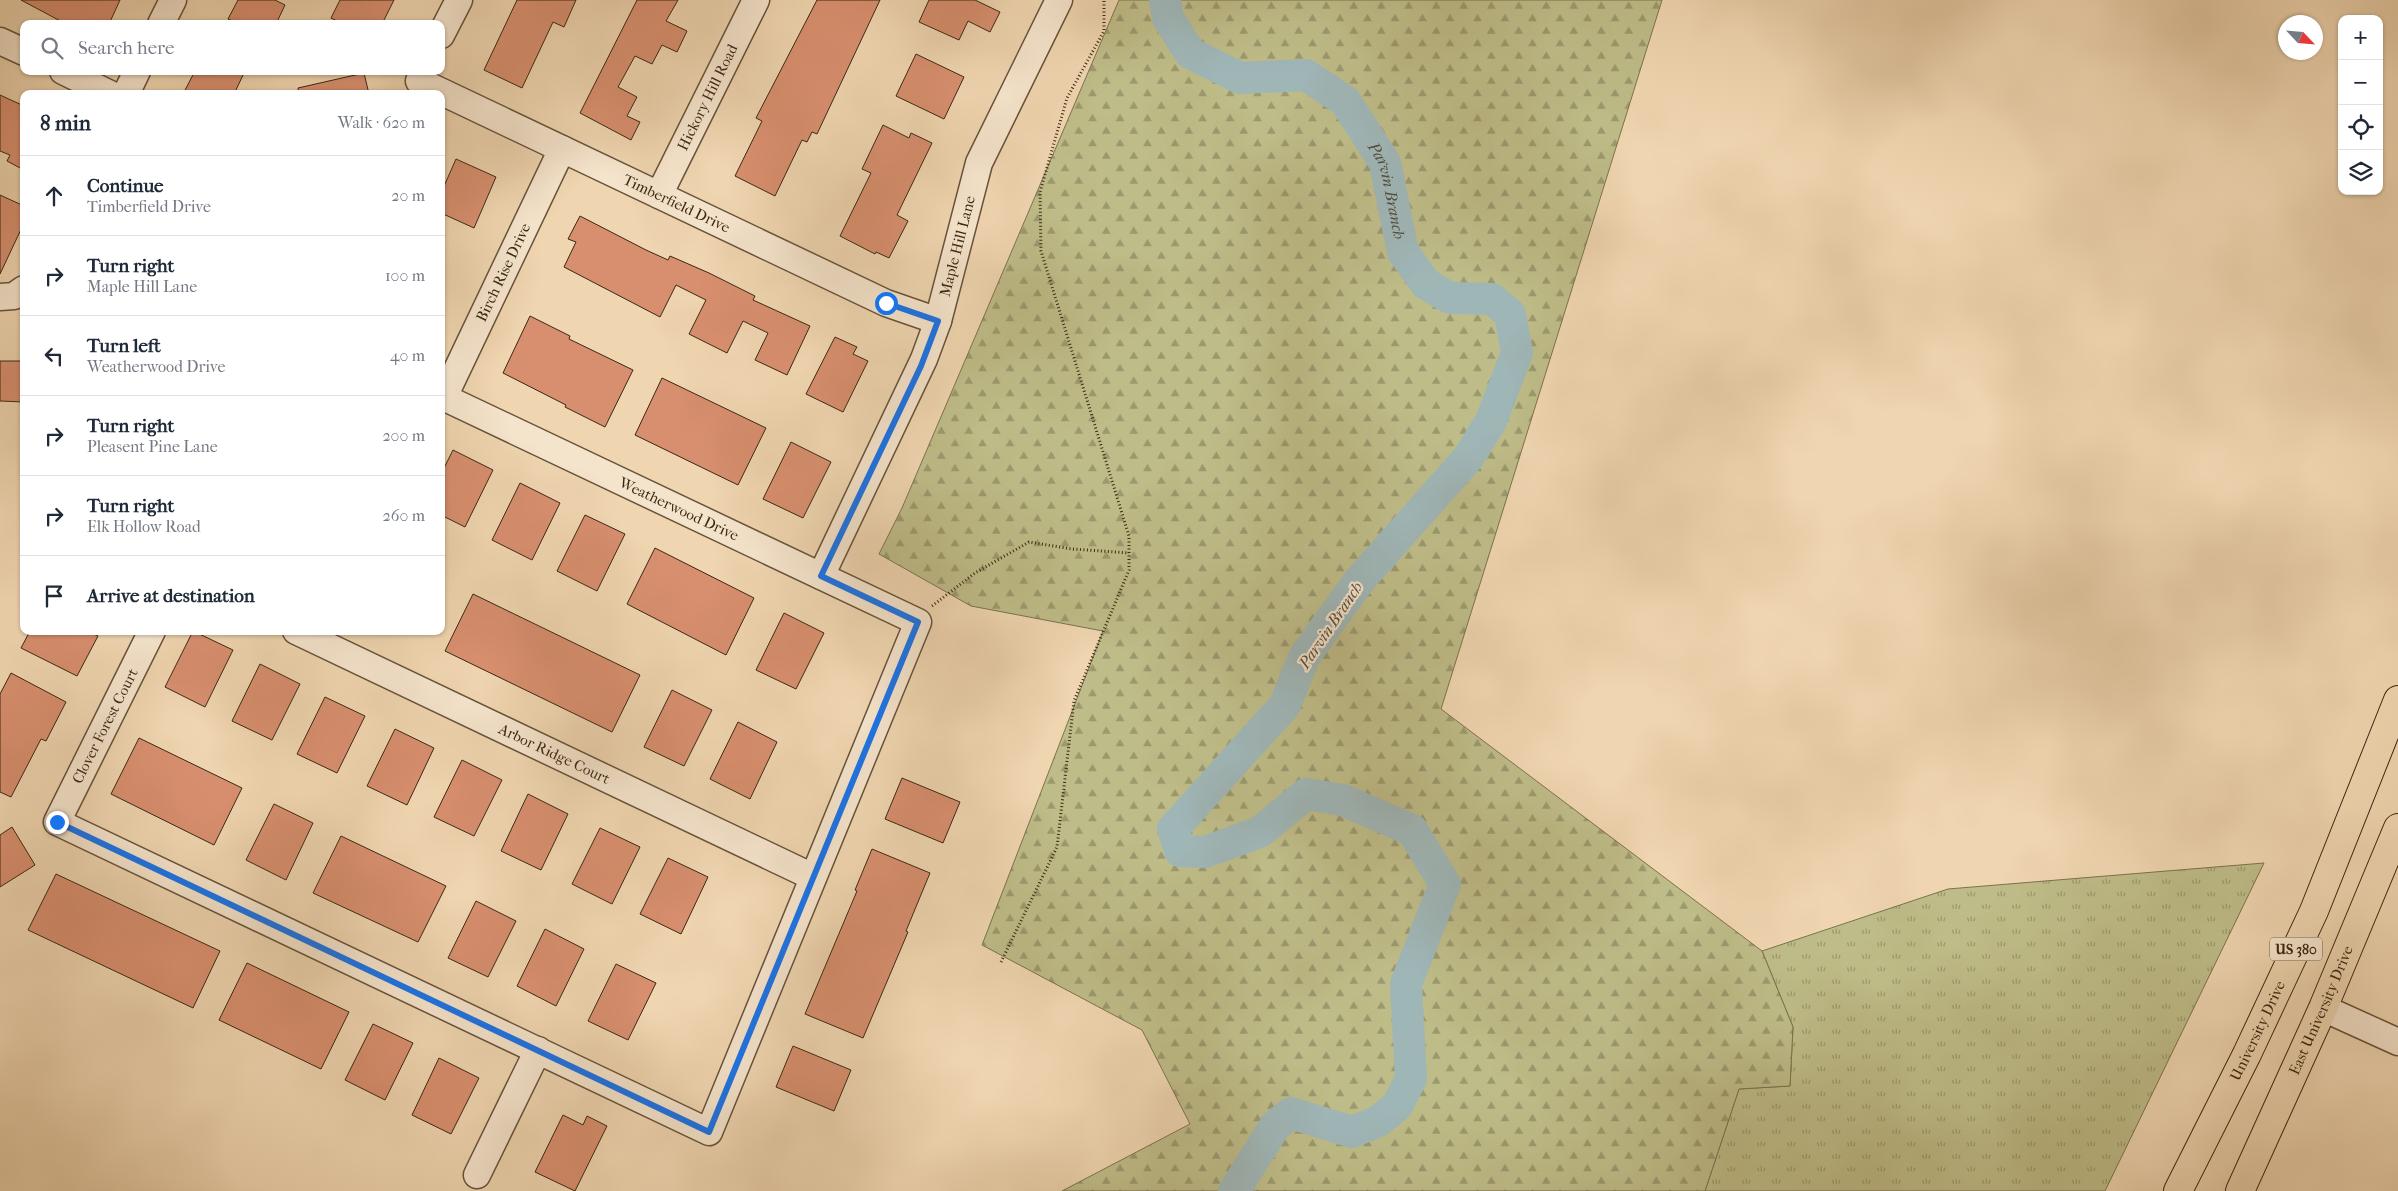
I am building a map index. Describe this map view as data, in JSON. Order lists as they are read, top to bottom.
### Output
{
  "streets": {
    "highway": ["US 380", "East University Drive", "University Drive"],
    "street": [
      "Hickory Hill Road",
      "Timberfield Drive",
      "Maple Hill Lane",
      "Birch Rise Drive",
      "Weatherwood Drive",
      "Clover Forest Court",
      "Arbor Ridge Court"
    ]
  },
  "crossings": [
    ["Hickory Hill Road", "Timberfield Drive"],
    ["Timberfield Drive", "Maple Hill Lane"],
    ["Timberfield Drive", "Birch Rise Drive"],
    ["Maple Hill Lane", "Weatherwood Drive"]
  ],
  "water": ["Parvin Branch"],
  "north": "bottom right",
  "page": {
    "map_buttons": ["+", "−"],
    "search": "Search here",
    "heading": ["8 min", "Walk · 620 m"],
    "list": [
      ["Continue", "Timberfield Drive", "20 m"],
      ["Turn right", "Maple Hill Lane", "100 m"],
      ["Turn left", "Weatherwood Drive", "40 m"],
      ["Turn right", "Pleasent Pine Lane", "200 m"],
      ["Turn right", "Elk Hollow Road", "260 m"],
      "Arrive at destination"
    ]
  }
}
